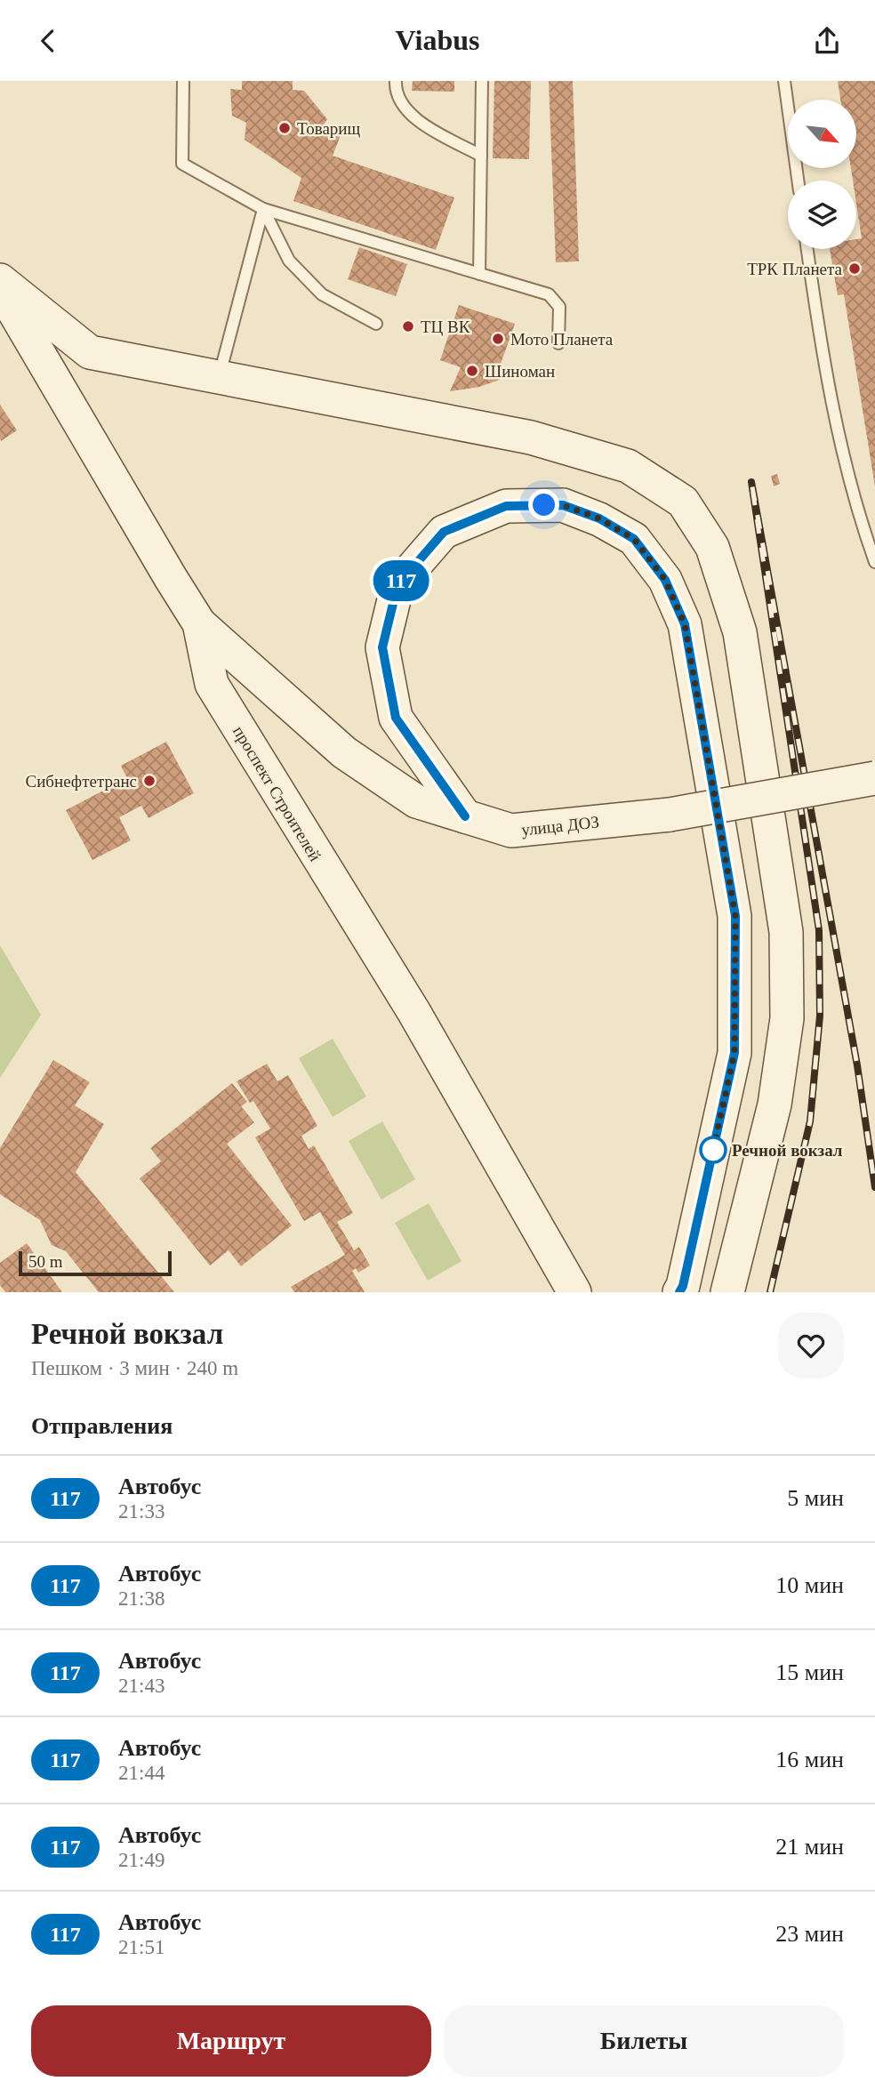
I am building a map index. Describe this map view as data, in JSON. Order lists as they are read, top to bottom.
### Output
{
  "streets": {
    "main road": ["проспект Строителей", "улица ДОЗ"]
  },
  "crossings": [
    ["проспект Строителей", "улица ДОЗ"]
  ],
  "places": [
    "Товарищ",
    "ТРК Планета",
    "ТЦ ВК",
    "Мото Планета",
    "Шиноман",
    "Сибнефтетранс",
    "Речной вокзал"
  ],
  "lines": ["bus line 117"],
  "scale_bar": "50 m",
  "north": "bottom right",
  "page": {
    "header": "Viabus",
    "on_map": "117",
    "scale": "50 m",
    "heading": [
      ["Речной вокзал", "Пешком · 3 мин · 240 m"],
      "Отправления"
    ],
    "list": [
      {
        "mark": "117",
        "name": "Автобус",
        "note": "21:33",
        "value": "5 мин"
      },
      {
        "mark": "117",
        "name": "Автобус",
        "note": "21:38",
        "value": "10 мин"
      },
      {
        "mark": "117",
        "name": "Автобус",
        "note": "21:43",
        "value": "15 мин"
      },
      {
        "mark": "117",
        "name": "Автобус",
        "note": "21:44",
        "value": "16 мин"
      },
      {
        "mark": "117",
        "name": "Автобус",
        "note": "21:49",
        "value": "21 мин"
      },
      {
        "mark": "117",
        "name": "Автобус",
        "note": "21:51",
        "value": "23 мин"
      }
    ],
    "buttons": ["Маршрут", "Билеты"]
  }
}
